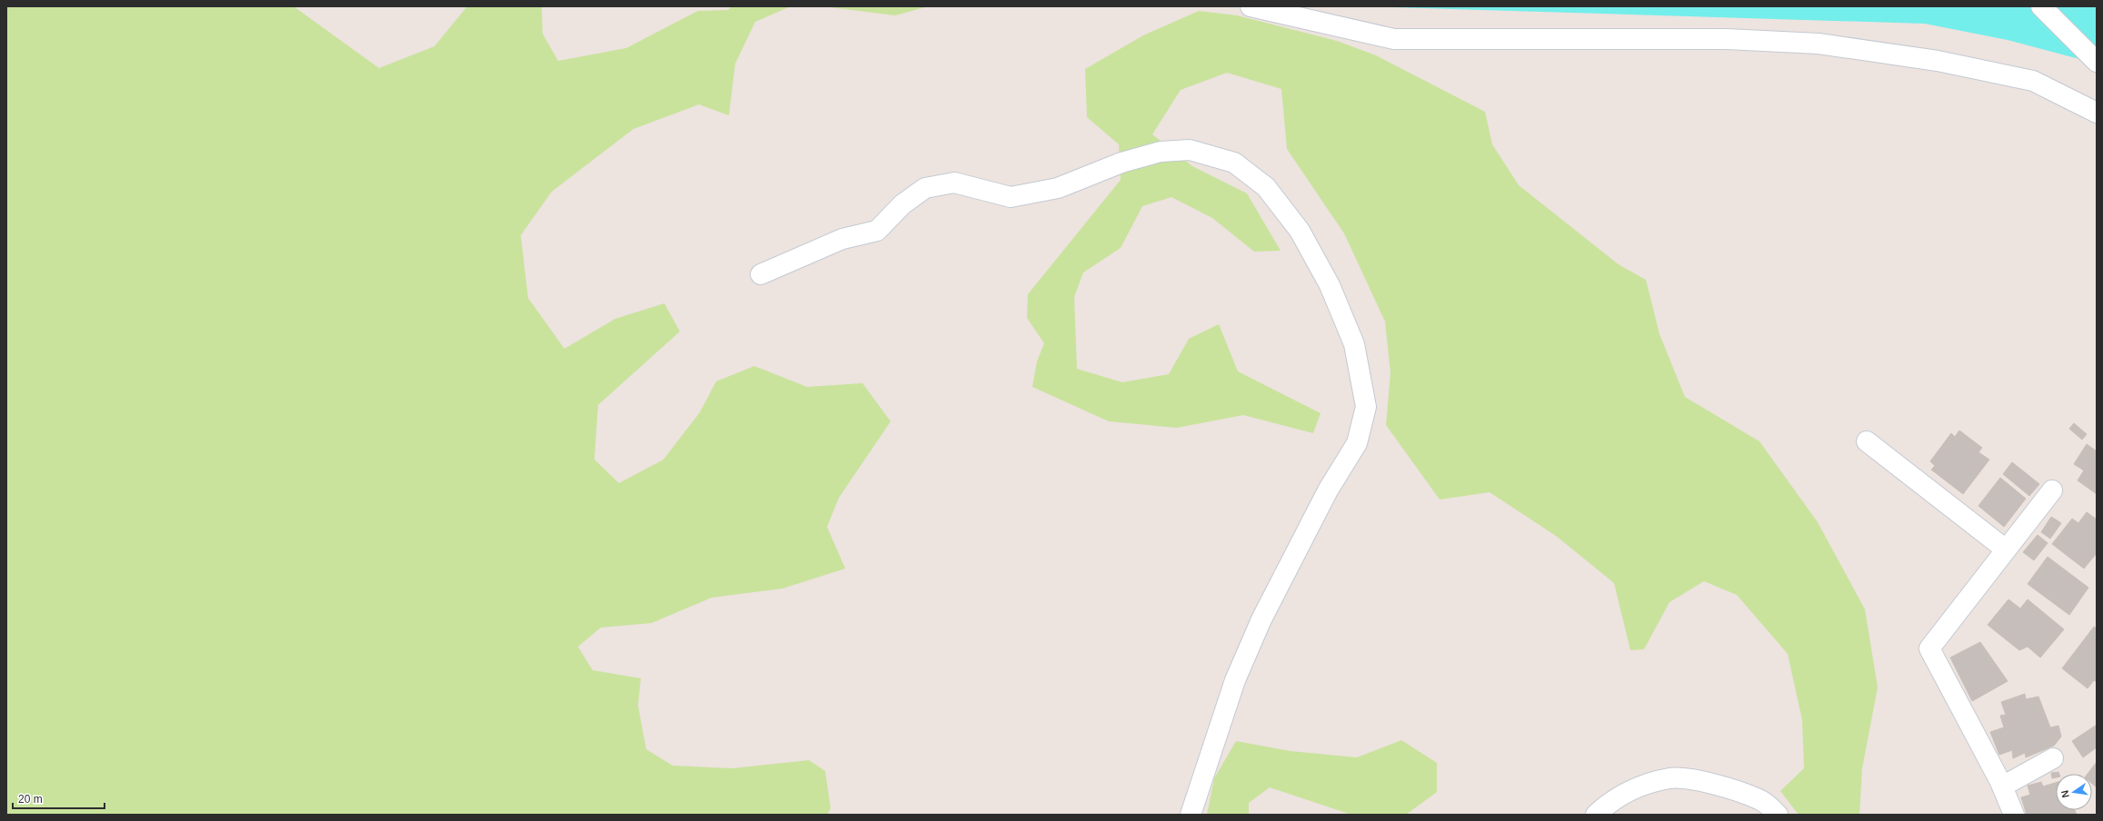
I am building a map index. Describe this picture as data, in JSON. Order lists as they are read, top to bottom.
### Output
{
  "scale_bar": "20 m",
  "north": "left"
}
